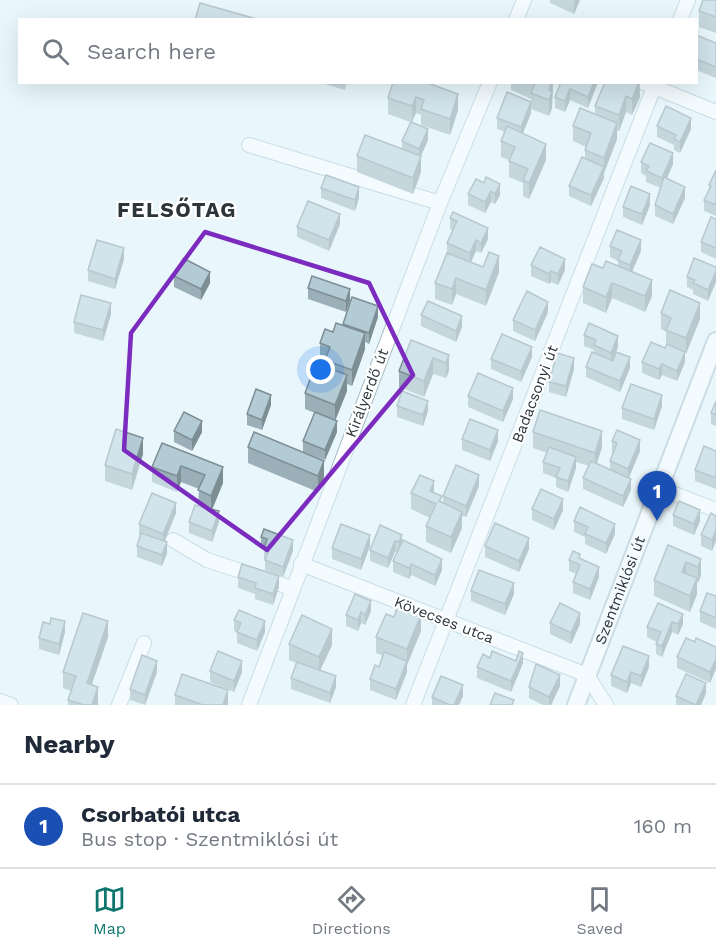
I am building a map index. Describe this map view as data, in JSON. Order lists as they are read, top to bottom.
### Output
{
  "streets": {
    "street": [
      "Királyerdő út",
      "Badacsonyi út",
      "Szentmiklósi út",
      "Kövecses utca"
    ]
  },
  "crossings": [
    ["Királyerdő út", "Kövecses utca"],
    ["Badacsonyi út", "Kövecses utca"],
    ["Szentmiklósi út", "Kövecses utca"]
  ],
  "districts": ["FELSŐTAG"],
  "page": {
    "search": "Search here",
    "pins": "1",
    "heading": "Nearby",
    "list": [
      {
        "mark": "1",
        "name": "Csorbatói utca",
        "note": "Bus stop · Szentmiklósi út",
        "value": "160 m"
      }
    ],
    "nav": ["Map", "Directions", "Saved"]
  }
}
